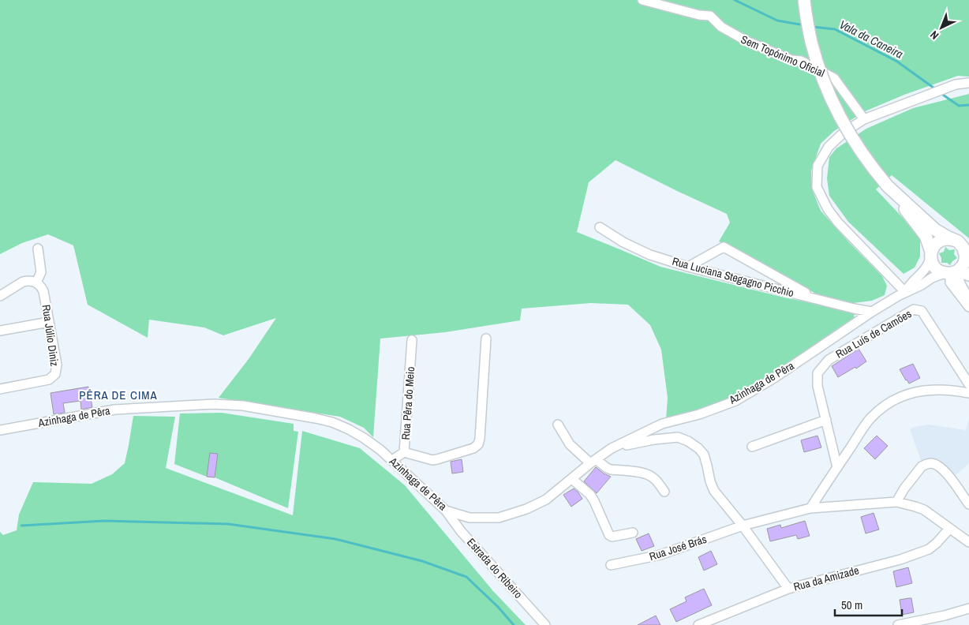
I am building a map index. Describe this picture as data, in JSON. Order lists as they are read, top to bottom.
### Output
{
  "streets": {
    "street": [
      "Sem Topónimo Oficial",
      "Rua Luciana Stegagno Picchio",
      "Rua Luís de Camões",
      "Rua Júlio Diniz",
      "Azinhaga de Pêra",
      "Rua Pêra do Meio",
      "Rua José Brás",
      "Estrada do Ribeiro",
      "Rua da Amizade"
    ]
  },
  "crossings": [
    ["Rua Luciana Stegagno Picchio", "Azinhaga de Pêra"],
    ["Azinhaga de Pêra", "Rua Pêra do Meio"],
    ["Azinhaga de Pêra", "Estrada do Ribeiro"],
    ["Rua José Brás", "Rua da Amizade"]
  ],
  "districts": ["PÊRA DE CIMA"],
  "water": ["Vala da Caneira"],
  "scale_bar": "50 m",
  "north": "bottom left"
}
